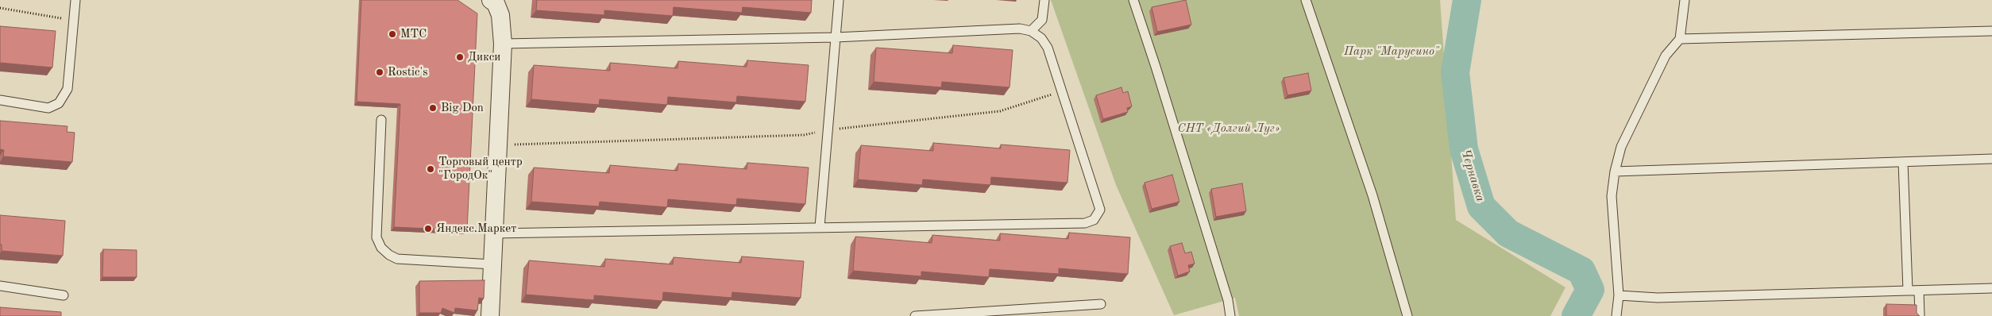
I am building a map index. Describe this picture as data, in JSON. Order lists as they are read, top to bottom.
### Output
{
  "water": ["Чернавка"],
  "parks": ["Парк \"Марусино\"", "СНТ «Долгий Луг»"],
  "places": [
    "МТС",
    "Дикси",
    "Rostic's",
    "Big Don",
    "Торговый центр \"ГородОк\"",
    "Яндекс.Маркет"
  ]
}
